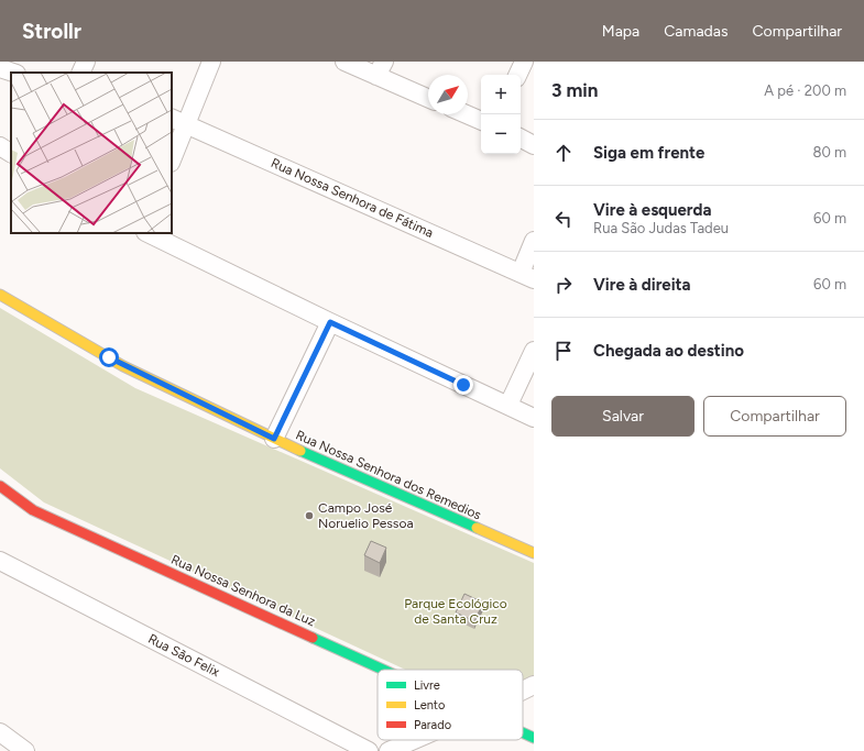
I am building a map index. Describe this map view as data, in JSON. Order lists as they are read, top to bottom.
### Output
{
  "streets": {
    "street": [
      "Rua Nossa Senhora de Fátima",
      "Rua Nossa Senhora dos Remedios",
      "Rua Nossa Senhora da Luz",
      "Rua São Felix"
    ]
  },
  "parks": ["Parque Ecológico de Santa Cruz"],
  "places": ["Campo José Noruelio Pessoa"],
  "legend": ["Livre", "Lento", "Parado"],
  "north": "top right",
  "page": {
    "header": "Strollr",
    "nav": ["Mapa", "Camadas", "Compartilhar"],
    "heading": ["3 min", "A pé · 200 m"],
    "map_buttons": ["+", "−"],
    "list": [
      ["Siga em frente", "80 m"],
      ["Vire à esquerda", "Rua São Judas Tadeu", "60 m"],
      ["Vire à direita", "60 m"],
      "Chegada ao destino"
    ],
    "buttons": ["Salvar", "Compartilhar"]
  }
}
